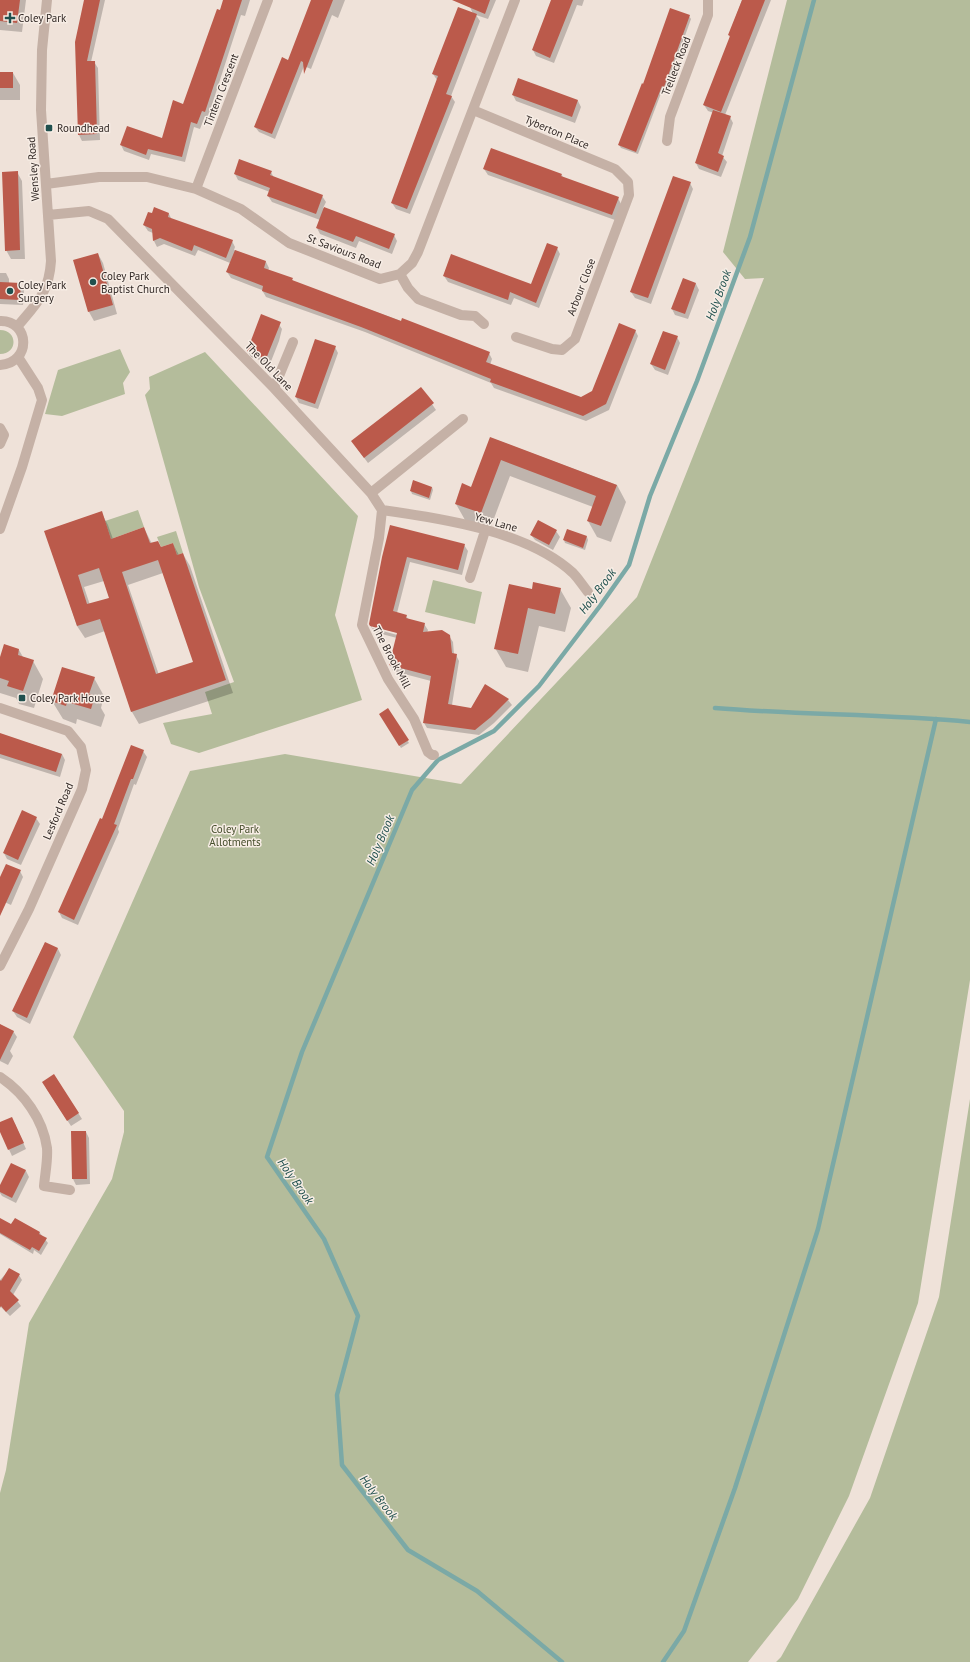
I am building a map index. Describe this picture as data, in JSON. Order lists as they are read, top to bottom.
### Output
{
  "streets": {
    "street": [
      "Trelleck Road",
      "Tintern Crescent",
      "Tyberton Place",
      "Wensley Road",
      "St Saviours Road",
      "Arbour Close",
      "The Old Lane",
      "Yew Lane",
      "The Brook Mill",
      "Lesford Road"
    ]
  },
  "crossings": [
    ["Tintern Crescent", "St Saviours Road"],
    ["Tyberton Place", "Arbour Close"],
    ["Wensley Road", "St Saviours Road"],
    ["Wensley Road", "The Old Lane"],
    ["Yew Lane", "The Brook Mill"]
  ],
  "water": ["Holy Brook"],
  "parks": ["Coley Park Allotments"],
  "places": {
    "health": ["Coley Park"],
    "transit": ["Roundhead", "Coley Park House"],
    "other": ["Coley Park Baptist Church", "Coley Park Surgery"]
  }
}
